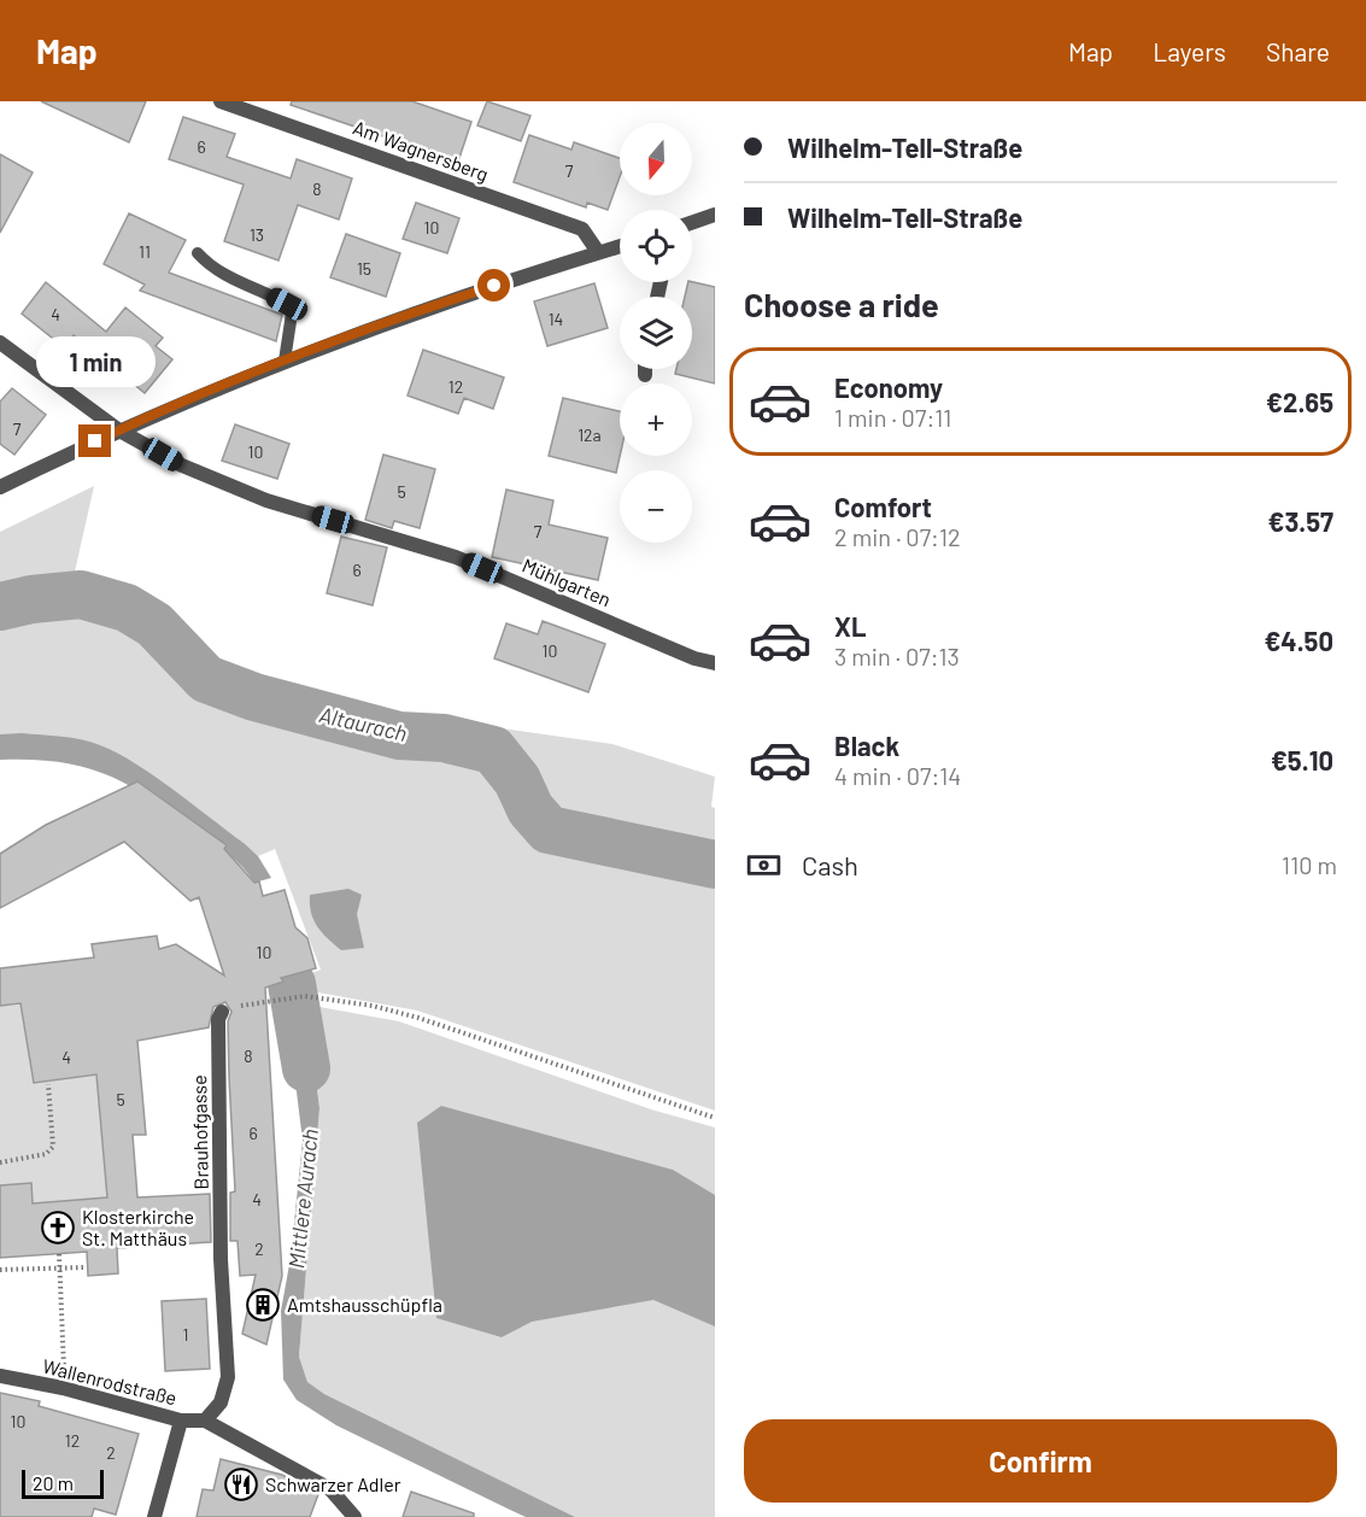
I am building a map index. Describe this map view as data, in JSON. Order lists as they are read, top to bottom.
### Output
{
  "streets": {
    "street": [
      "Am Wagnersberg",
      "Mühlgarten",
      "Brauhofgasse",
      "Wallenrodstraße"
    ]
  },
  "crossings": [
    ["Brauhofgasse", "Wallenrodstraße"]
  ],
  "water": ["Altaurach", "Mittlere Aurach"],
  "places": {
    "church": ["Klosterkirche St. Matthäus"],
    "building": ["Amtshausschüpfla"],
    "restaurant": ["Schwarzer Adler"]
  },
  "house_numbers": [
    "6",
    "7",
    "8",
    "10",
    "13",
    "11",
    "15",
    "4",
    "14",
    "12",
    "7",
    "12a",
    "10",
    "5",
    "7",
    "6",
    "10",
    "10",
    "8",
    "4",
    "5",
    "6",
    "4",
    "2",
    "1",
    "10",
    "12",
    "2"
  ],
  "scale_bar": "20 m",
  "north": "bottom",
  "page": {
    "header": "Map",
    "nav": ["Map", "Layers", "Share"],
    "banner": ["Wilhelm-Tell-Straße", "Wilhelm-Tell-Straße"],
    "map_buttons": ["+", "−"],
    "heading": "Choose a ride",
    "bubble": "1 min",
    "list": [
      {
        "name": "Economy",
        "note": "1 min · 07:11",
        "value": "€2.65"
      },
      {
        "name": "Comfort",
        "note": "2 min · 07:12",
        "value": "€3.57"
      },
      {
        "name": "XL",
        "note": "3 min · 07:13",
        "value": "€4.50"
      },
      {
        "name": "Black",
        "note": "4 min · 07:14",
        "value": "€5.10"
      }
    ],
    "pay": ["Cash", "110 m"],
    "buttons": "Confirm",
    "scale": "20 m"
  }
}
